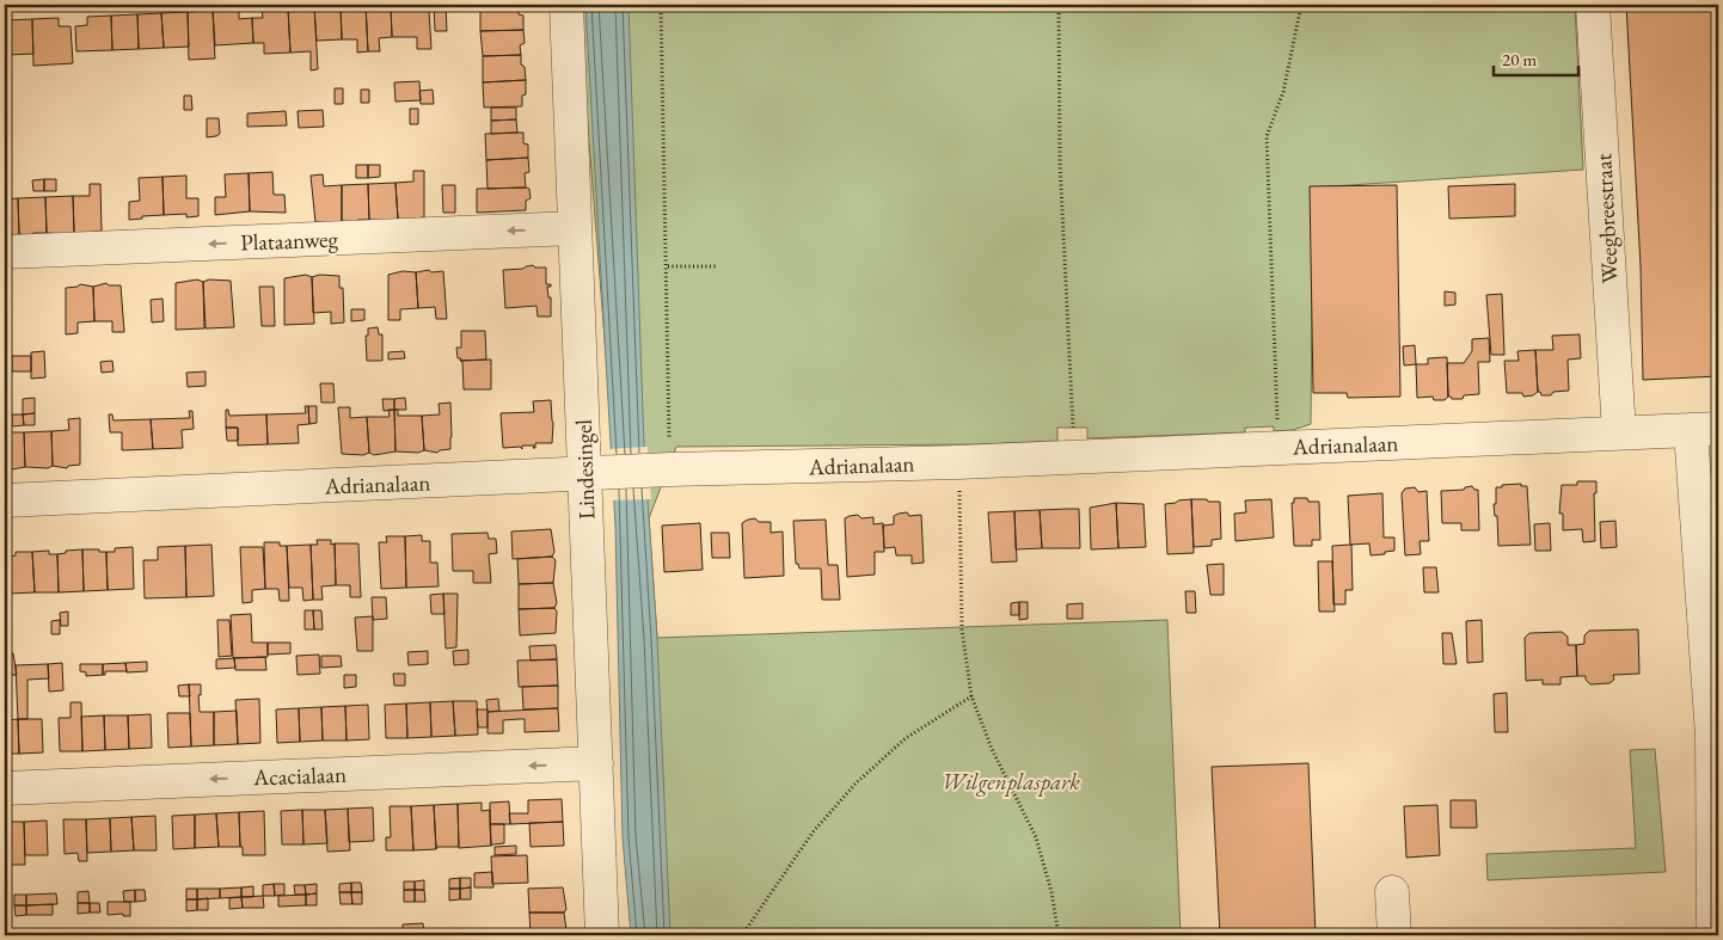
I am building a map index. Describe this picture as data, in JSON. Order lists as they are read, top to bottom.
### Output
{
  "streets": {
    "street": [
      "Weegbreestraat",
      "Plataanweg",
      "Adrianalaan",
      "Lindesingel",
      "Acacialaan"
    ]
  },
  "crossings": [
    ["Weegbreestraat", "Adrianalaan"],
    ["Plataanweg", "Lindesingel"],
    ["Adrianalaan", "Lindesingel"],
    ["Lindesingel", "Acacialaan"]
  ],
  "one_way": ["Plataanweg", "Acacialaan"],
  "parks": ["Wilgenplaspark"],
  "scale_bar": "20 m"
}
